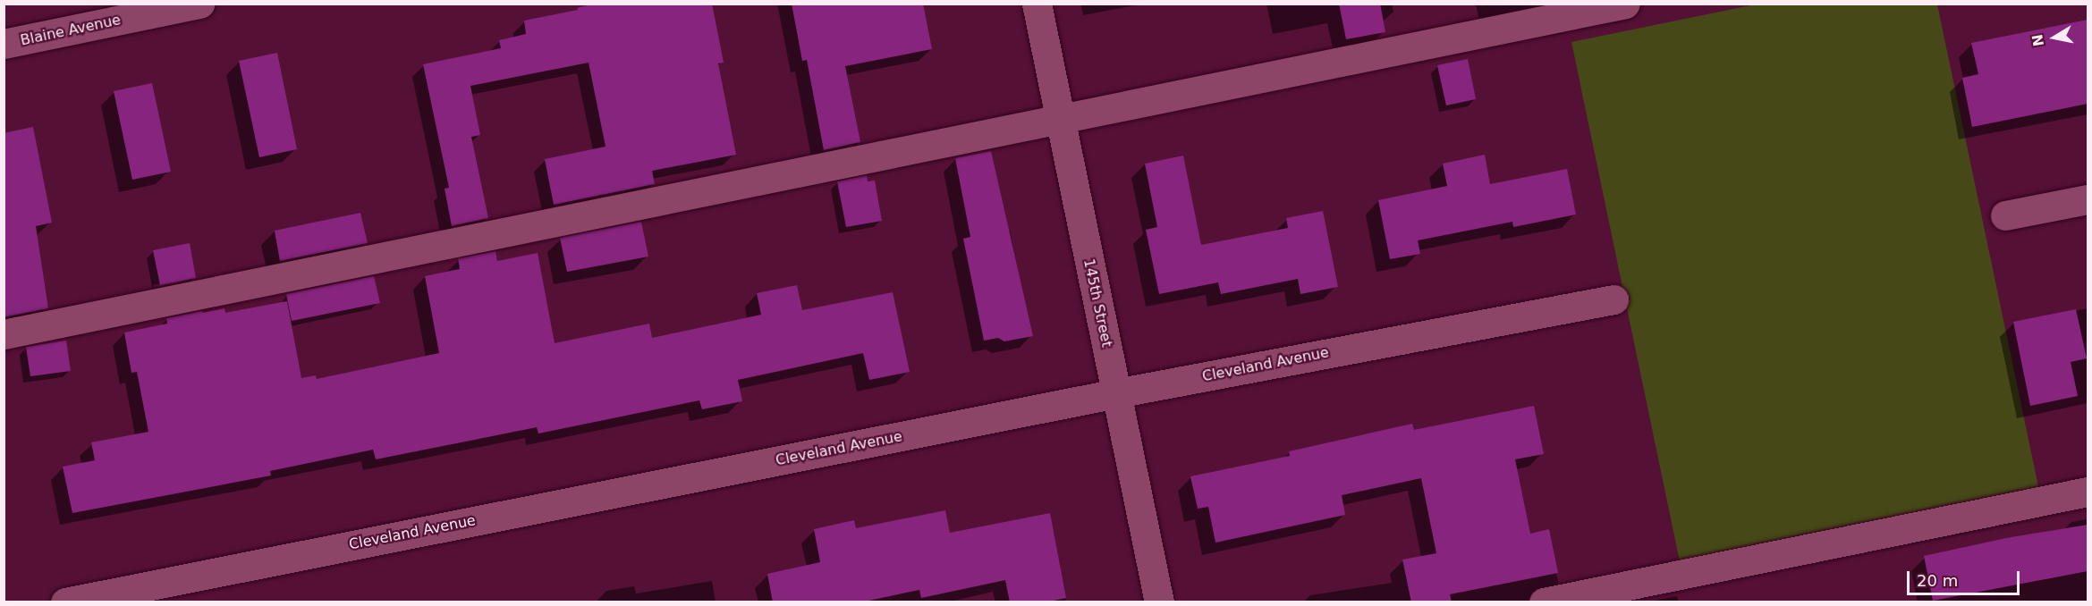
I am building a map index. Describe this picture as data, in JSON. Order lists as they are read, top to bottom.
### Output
{
  "streets": {
    "street": ["Blaine Avenue", "145th Street", "Cleveland Avenue"]
  },
  "crossings": [
    ["145th Street", "Cleveland Avenue"]
  ],
  "scale_bar": "20 m",
  "north": "left"
}
